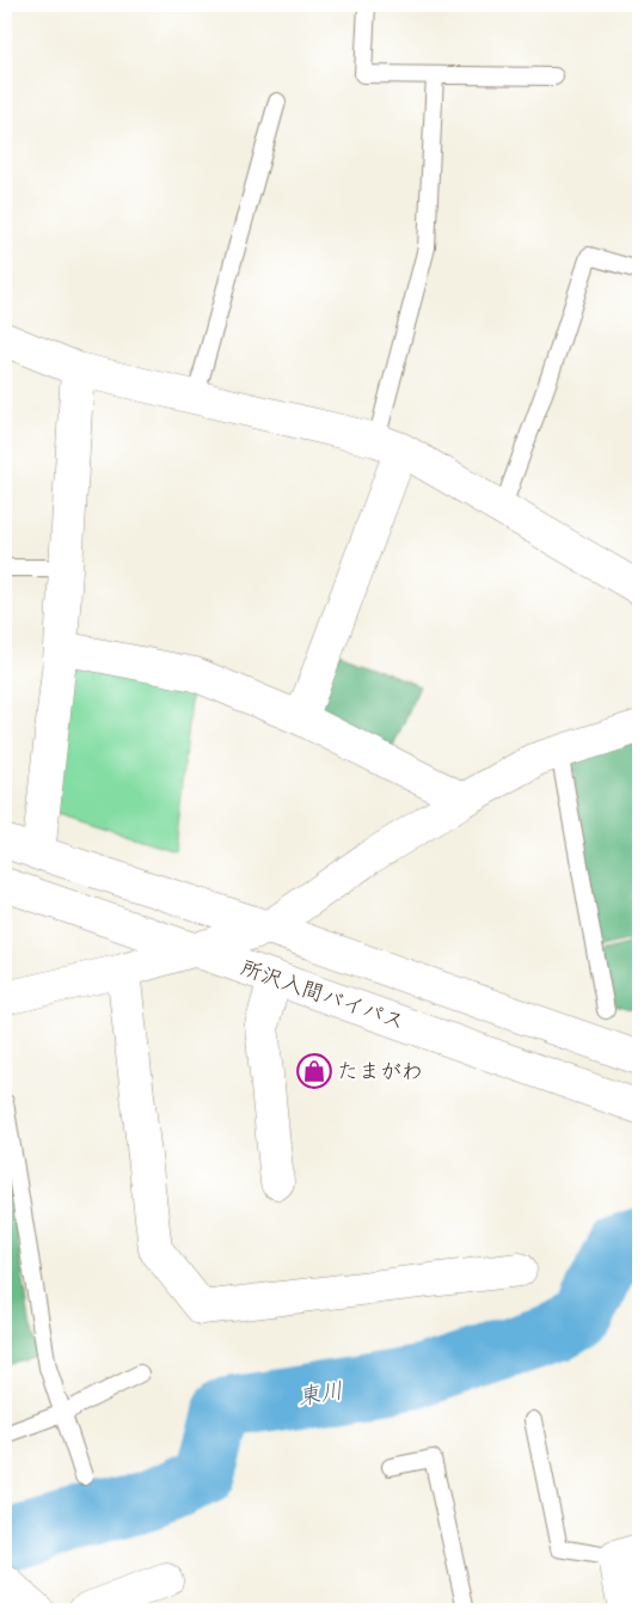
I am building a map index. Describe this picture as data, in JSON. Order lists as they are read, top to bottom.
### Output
{
  "streets": {
    "main road": ["所沢入間バイパス"]
  },
  "water": ["東川"],
  "places": {
    "shop": ["たまがわ"]
  }
}
